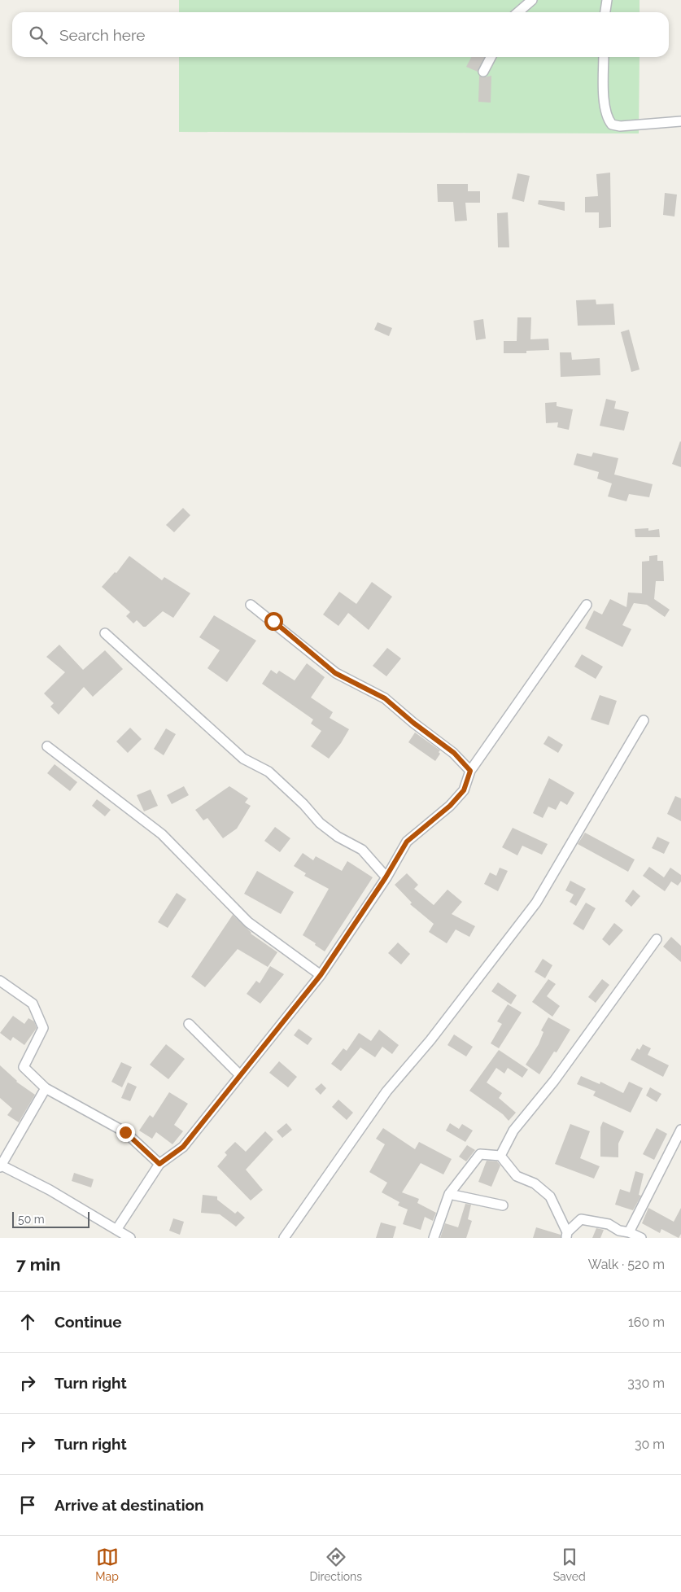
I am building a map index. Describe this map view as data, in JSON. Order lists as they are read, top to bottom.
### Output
{
  "scale_bar": "50 m",
  "page": {
    "search": "Search here",
    "scale": "50 m",
    "heading": ["7 min", "Walk · 520 m"],
    "list": [
      ["Continue", "160 m"],
      ["Turn right", "330 m"],
      ["Turn right", "30 m"],
      "Arrive at destination"
    ],
    "nav": ["Map", "Directions", "Saved"]
  }
}
